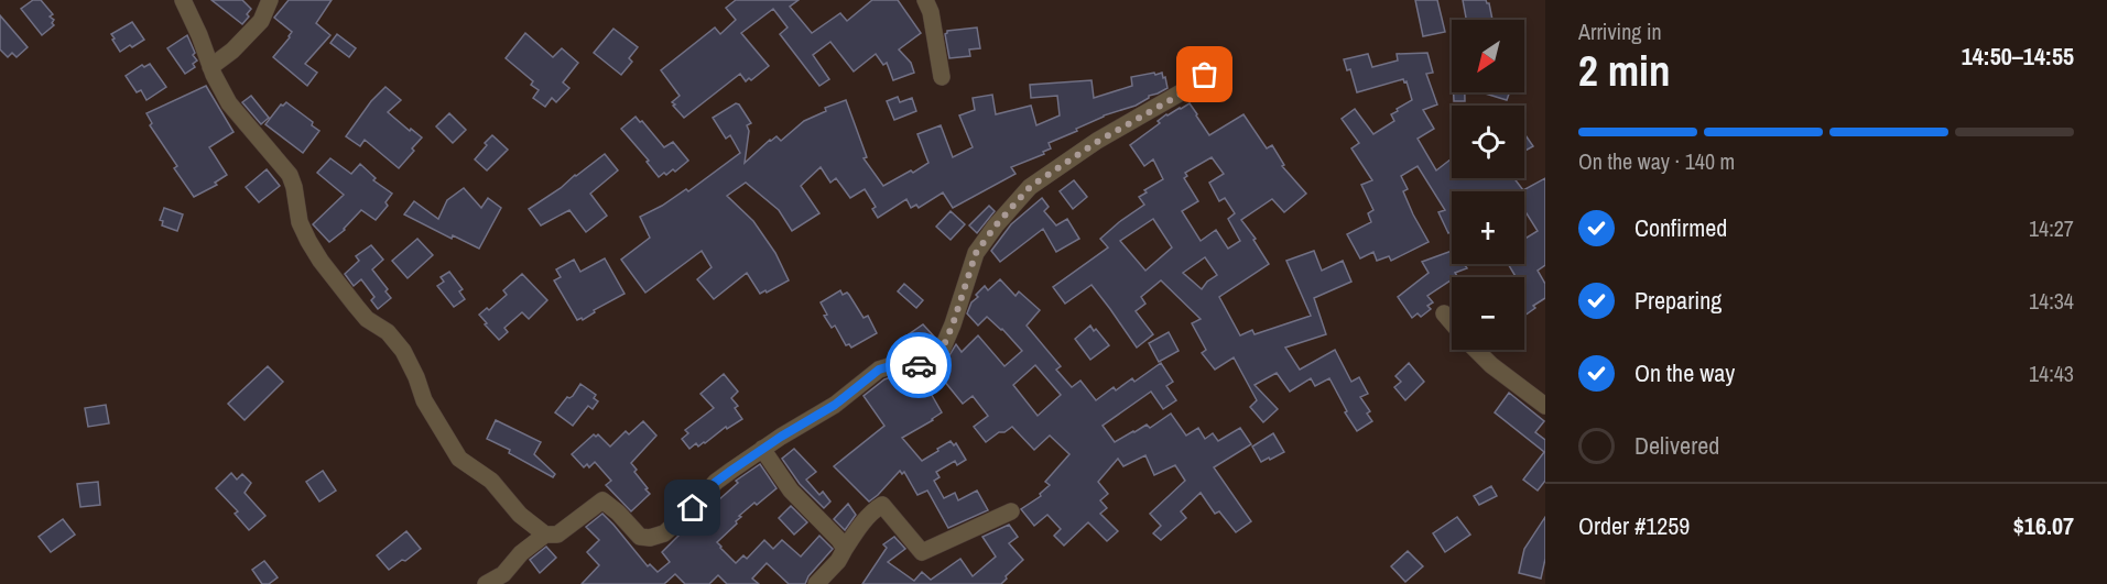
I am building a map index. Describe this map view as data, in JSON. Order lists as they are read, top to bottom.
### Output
{
  "north": "bottom left",
  "page": {
    "heading": ["2 min", "Arriving in", "14:50–14:55"],
    "panel": ["Order #1259", "$16.07"],
    "map_buttons": ["+", "−"],
    "bar": "On the way · 140 m",
    "list": [
      ["Confirmed", "14:27"],
      ["Preparing", "14:34"],
      ["On the way", "14:43"],
      "Delivered"
    ]
  }
}
